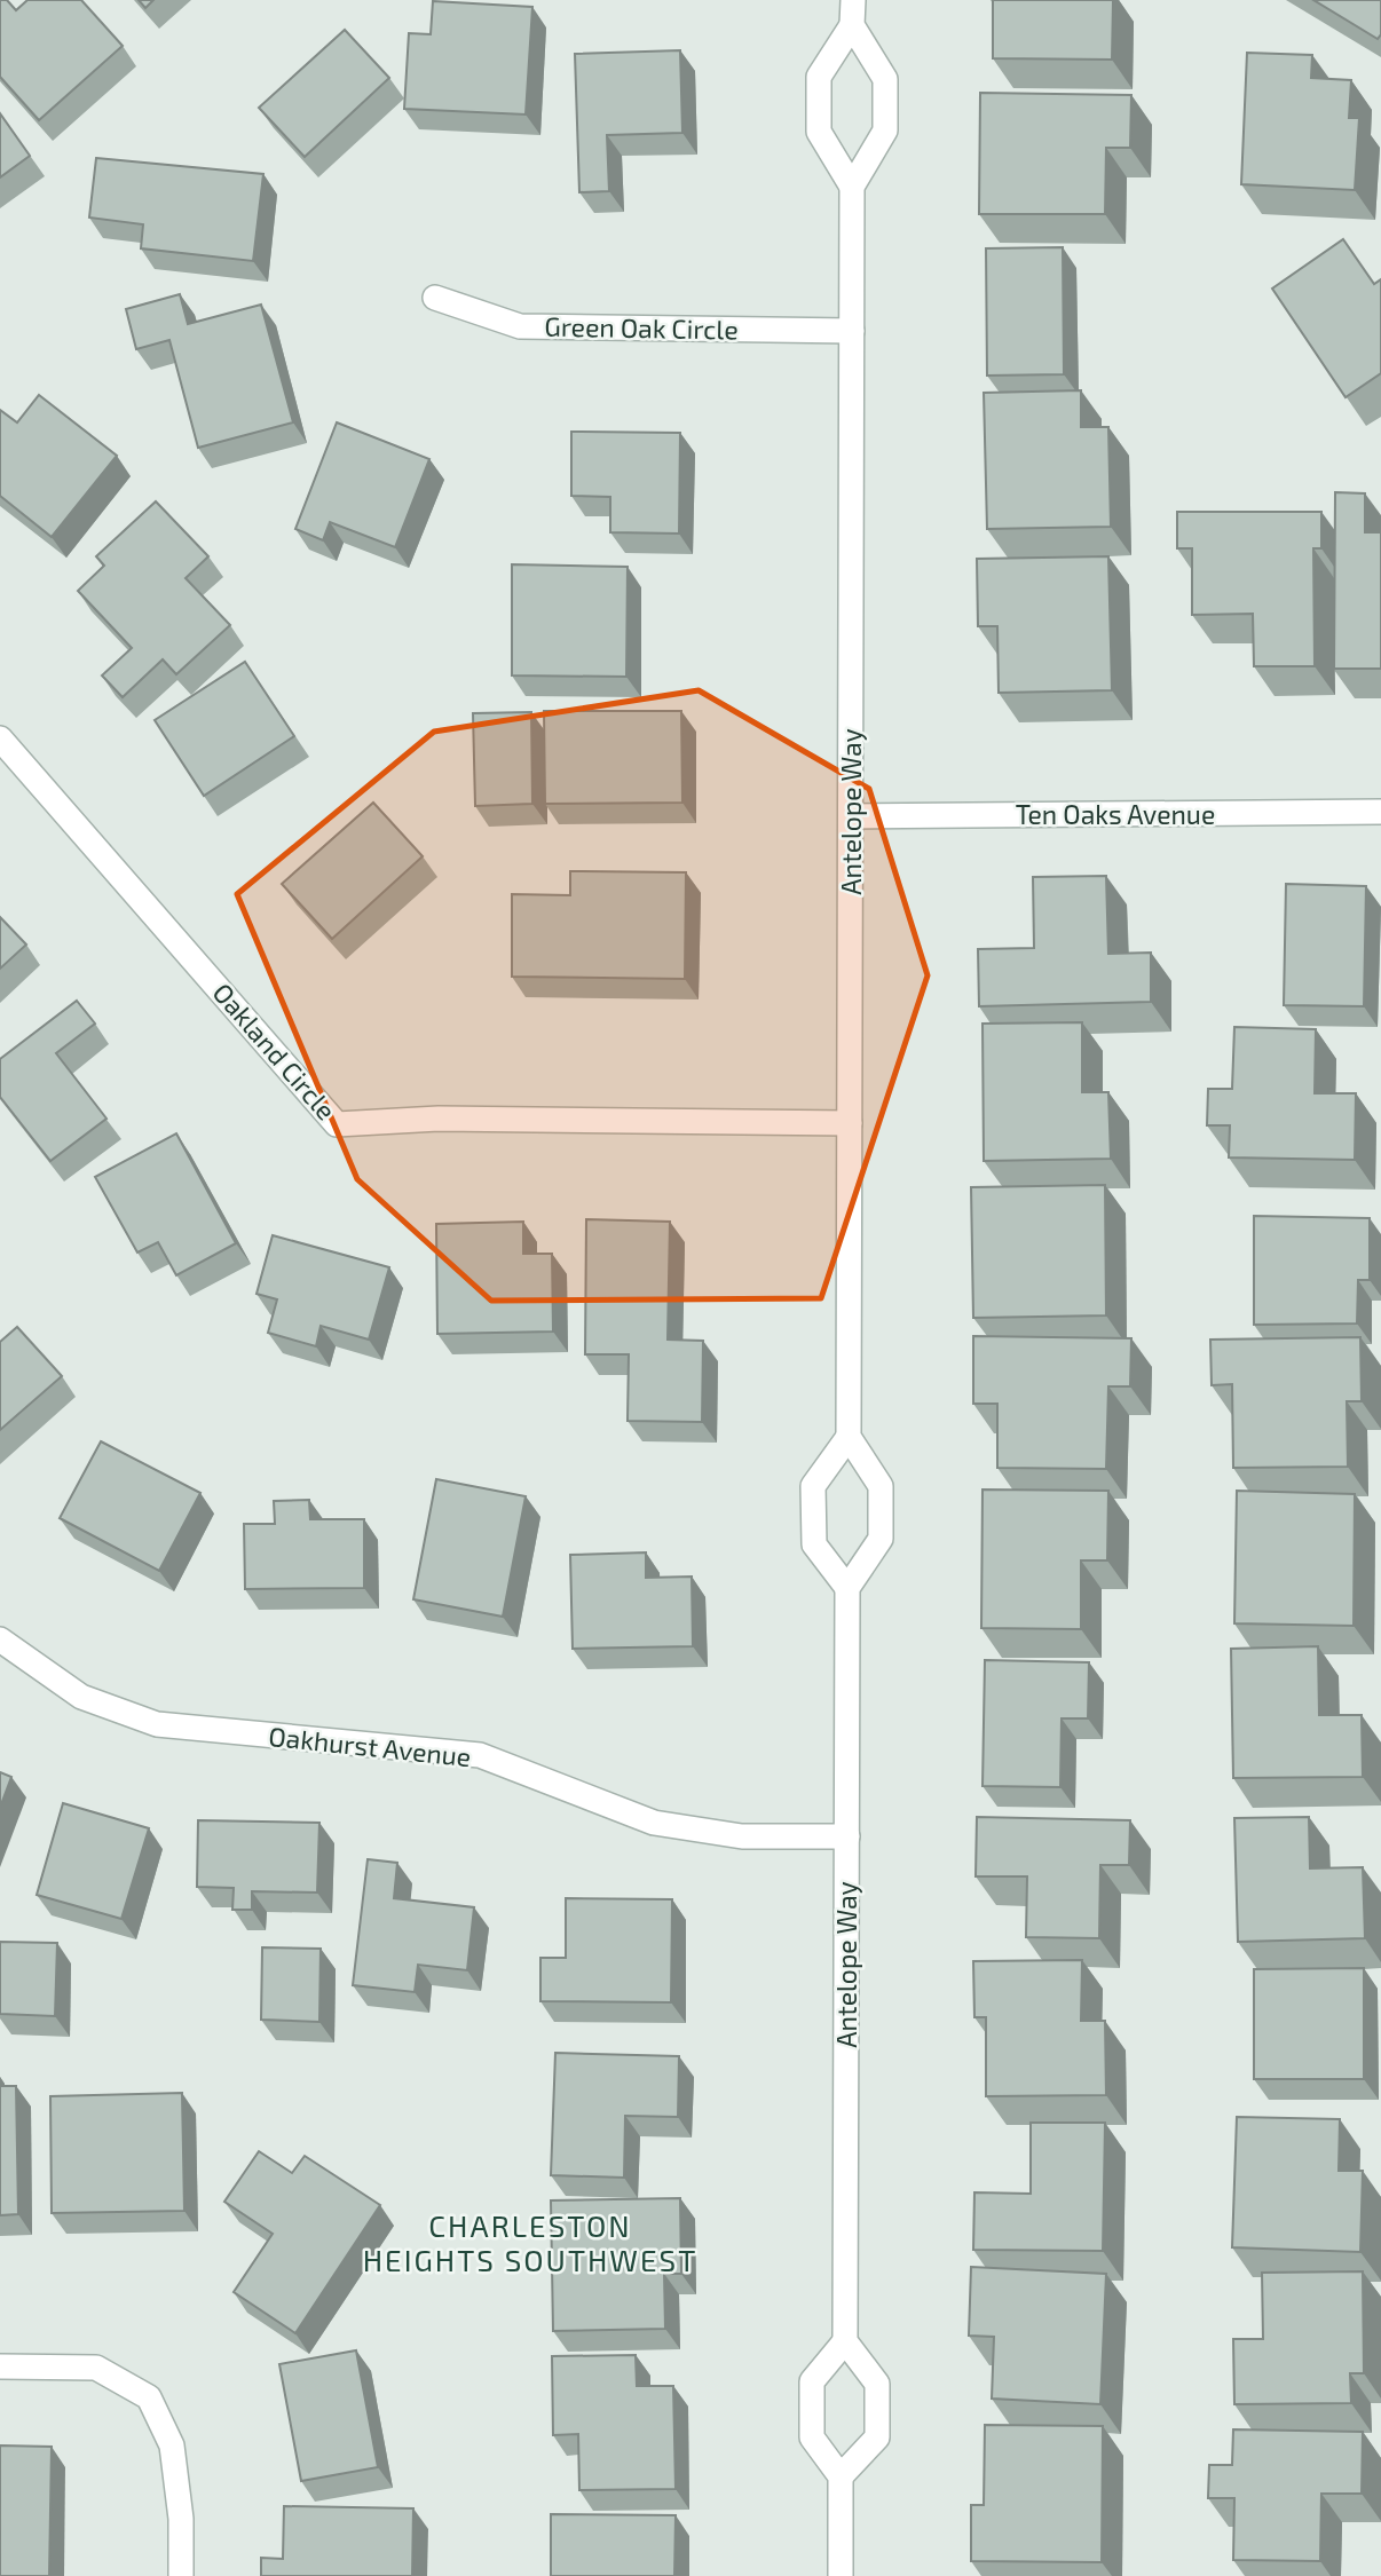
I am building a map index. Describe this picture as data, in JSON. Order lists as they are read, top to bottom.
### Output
{
  "streets": {
    "street": [
      "Green Oak Circle",
      "Antelope Way",
      "Ten Oaks Avenue",
      "Oakland Circle",
      "Oakhurst Avenue"
    ]
  },
  "crossings": [
    ["Green Oak Circle", "Antelope Way"],
    ["Antelope Way", "Ten Oaks Avenue"],
    ["Antelope Way", "Oakland Circle"],
    ["Antelope Way", "Oakhurst Avenue"]
  ],
  "districts": ["CHARLESTON HEIGHTS SOUTHWEST"]
}
